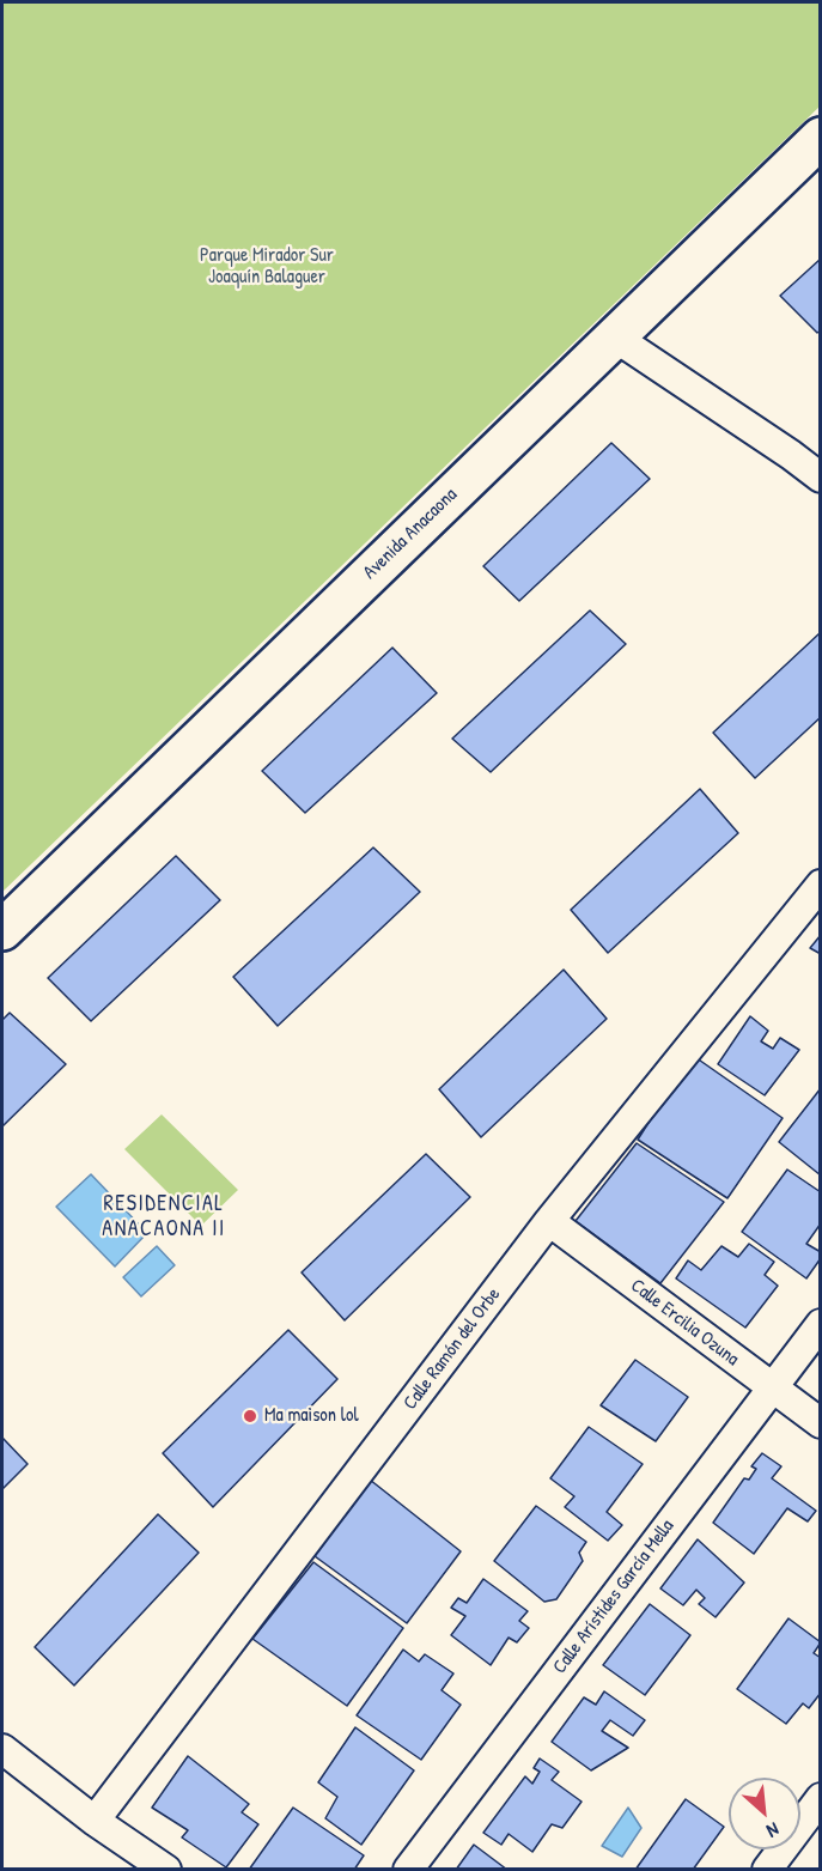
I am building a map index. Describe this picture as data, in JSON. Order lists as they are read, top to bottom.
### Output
{
  "streets": {
    "main road": ["Avenida Anacaona"],
    "street": ["Calle Ercilia Ozuna", "Calle Ramón del Orbe", "Calle Arístides García Mella"]
  },
  "crossings": [
    ["Calle Ercilia Ozuna", "Calle Ramón del Orbe"],
    ["Calle Ercilia Ozuna", "Calle Arístides García Mella"]
  ],
  "districts": ["RESIDENCIAL ANACAONA II"],
  "parks": ["Parque Mirador Sur Joaquín Balaguer"],
  "places": ["Ma maison lol"],
  "north": "bottom right"
}
